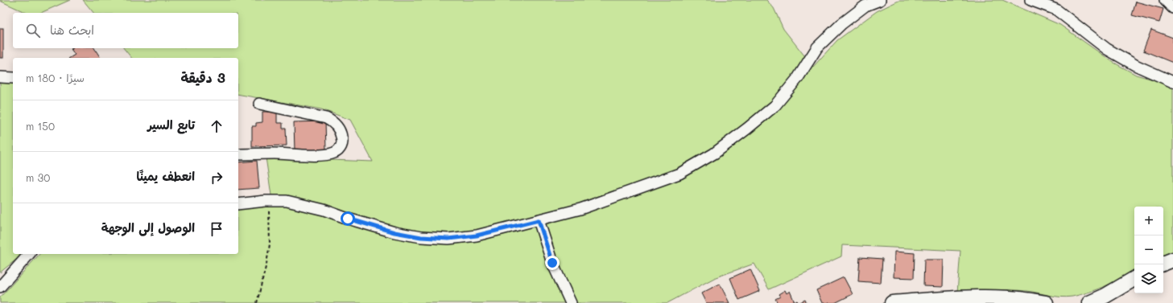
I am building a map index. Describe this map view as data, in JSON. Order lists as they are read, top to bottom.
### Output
{
  "page": {
    "search": "ابحث هنا",
    "heading": ["3 دقيقة", "سيرًا · 180 m"],
    "list": [
      ["تابع السير", "150 m"],
      ["انعطف يمينًا", "30 m"],
      "الوصول إلى الوجهة"
    ],
    "map_buttons": ["+", "−"]
  }
}
